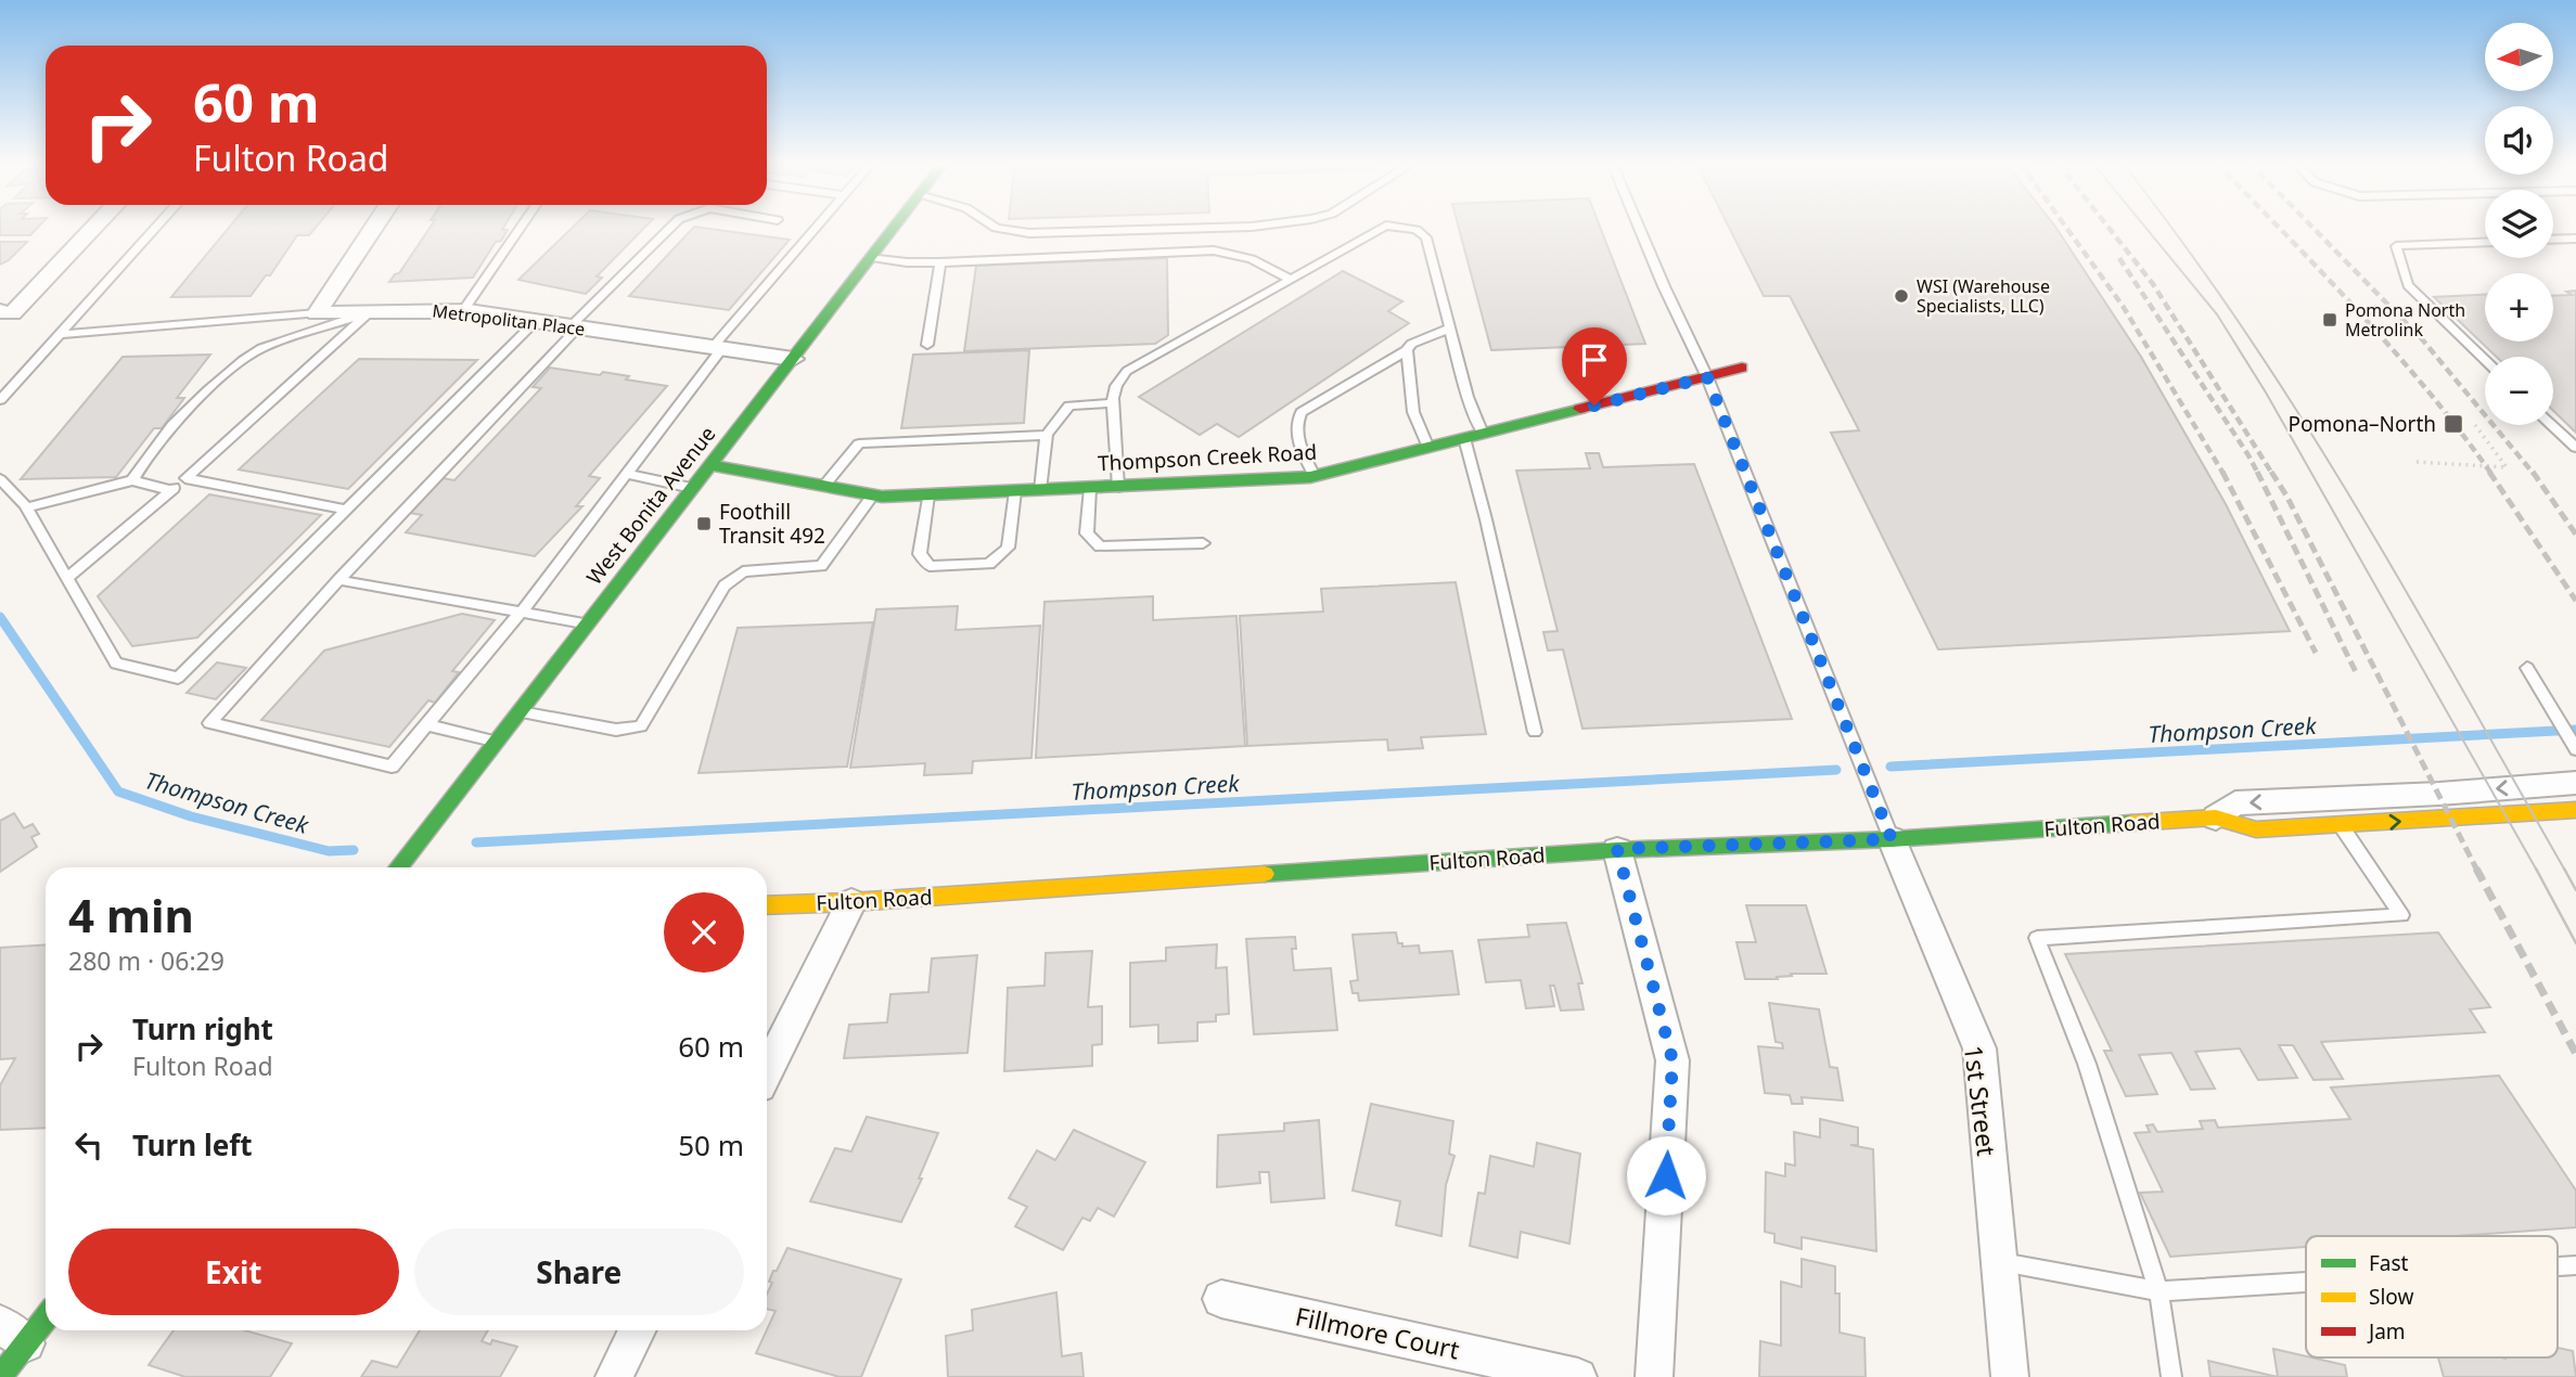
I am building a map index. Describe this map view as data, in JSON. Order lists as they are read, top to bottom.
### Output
{
  "streets": {
    "street": [
      "Metropolitan Place",
      "Thompson Creek Road",
      "West Bonita Avenue",
      "Fulton Road",
      "1st Street",
      "Fillmore Court"
    ]
  },
  "crossings": [
    ["Metropolitan Place", "West Bonita Avenue"],
    ["Thompson Creek Road", "West Bonita Avenue"],
    ["Fulton Road", "1st Street"]
  ],
  "water": ["Thompson Creek"],
  "places": {
    "other": ["WSI (Warehouse Specialists, LLC)"],
    "transit": ["Pomona North Metrolink", "Pomona–North", "Foothill Transit 492"]
  },
  "legend": ["Fast", "Slow", "Jam"],
  "north": "left",
  "page": {
    "map_buttons": ["+", "−"],
    "turn": ["60 m", "Fulton Road"],
    "heading": ["4 min", "280 m · 06:29"],
    "list": [
      {
        "name": "Turn right",
        "note": "Fulton Road",
        "value": "60 m"
      },
      {
        "name": "Turn left",
        "value": "50 m"
      }
    ],
    "buttons": ["Exit", "Share"]
  }
}
